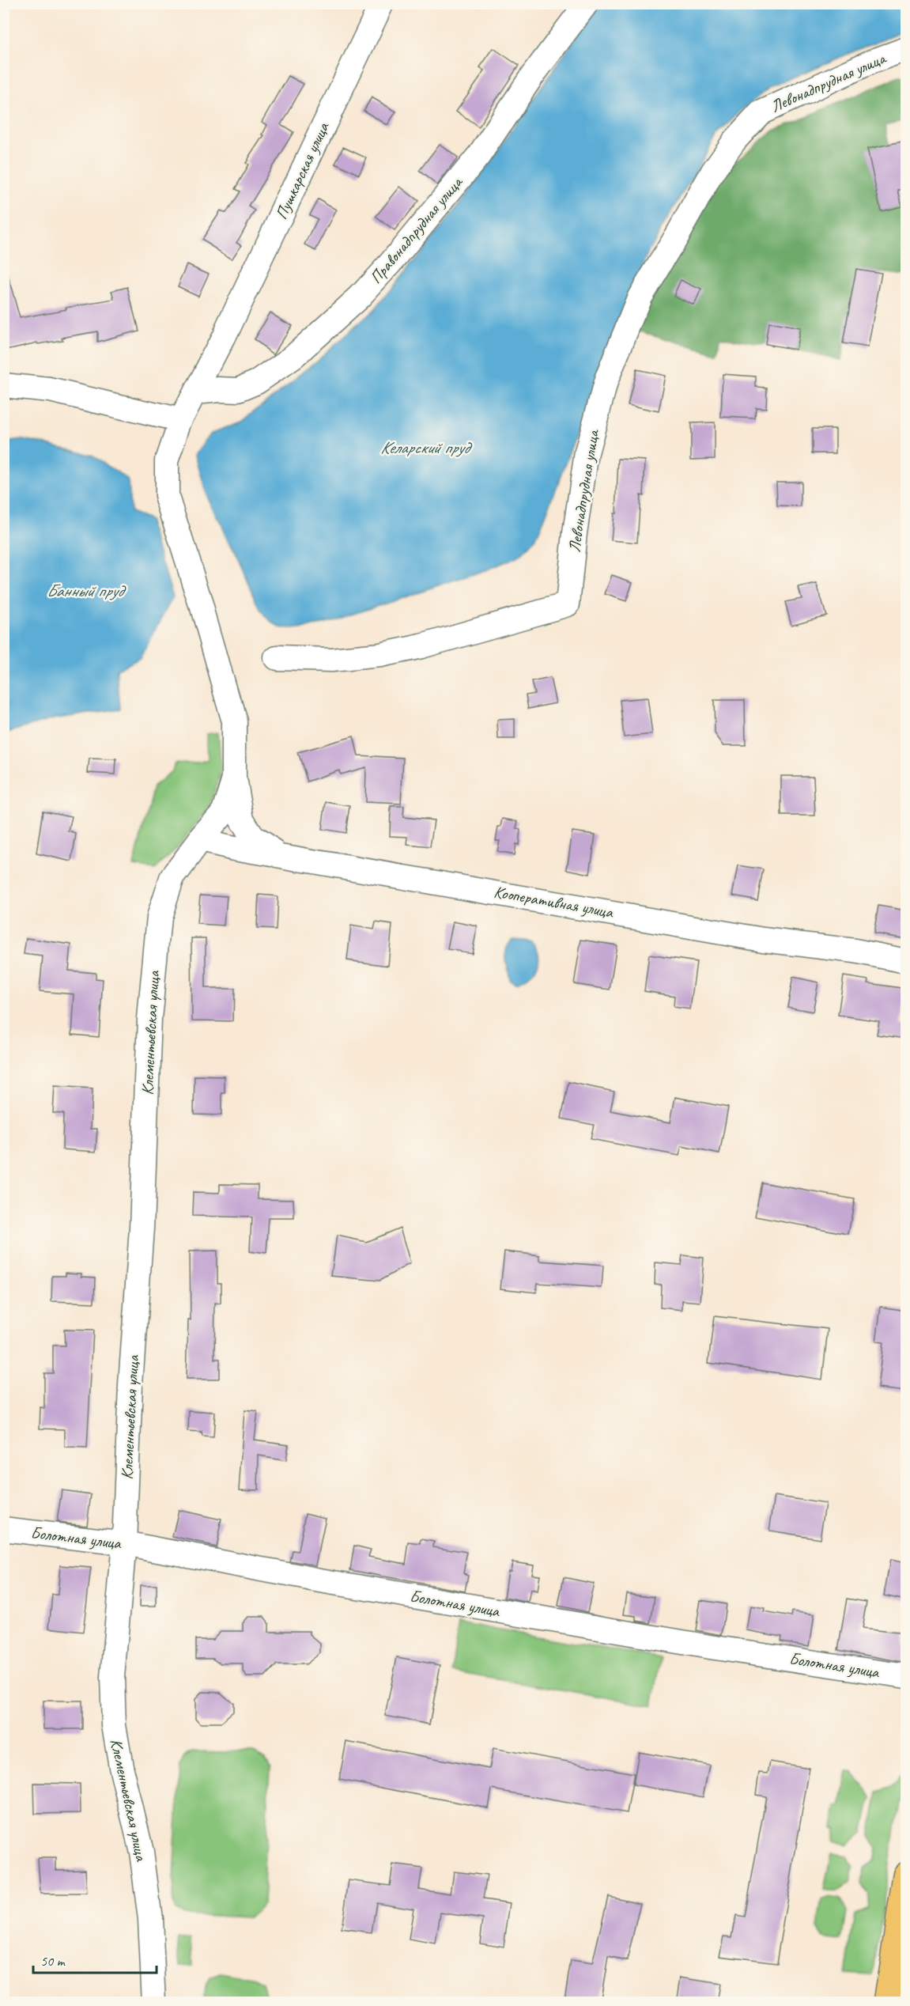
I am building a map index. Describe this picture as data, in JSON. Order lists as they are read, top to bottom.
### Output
{
  "streets": {
    "street": [
      "Левонадпрудная улица",
      "Пушкарская улица",
      "Правонадпрудная улица",
      "Кооперативная улица",
      "Клементьевская улица",
      "Болотная улица"
    ]
  },
  "crossings": [
    ["Пушкарская улица", "Правонадпрудная улица"],
    ["Пушкарская улица", "Клементьевская улица"],
    ["Кооперативная улица", "Клементьевская улица"],
    ["Клементьевская улица", "Болотная улица"]
  ],
  "water": ["Келарский пруд", "Банный пруд"],
  "scale_bar": "50 m"
}
